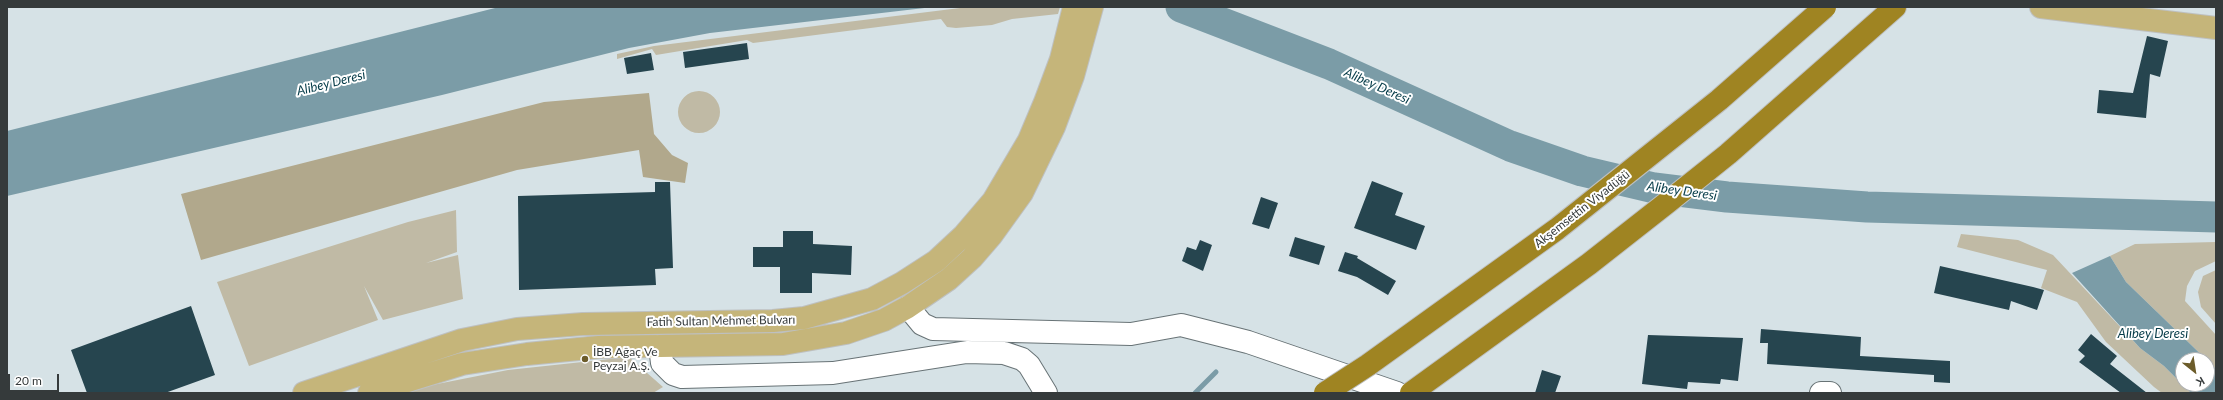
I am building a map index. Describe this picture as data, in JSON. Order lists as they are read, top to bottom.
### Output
{
  "streets": {
    "highway": ["Akşemsettin Viyadüğü"],
    "main road": ["Fatih Sultan Mehmet Bulvarı"]
  },
  "water": ["Alibey Deresi"],
  "places": ["İBB Ağaç Ve Peyzaj A.Ş."],
  "scale_bar": "20 m",
  "north": "bottom right"
}
